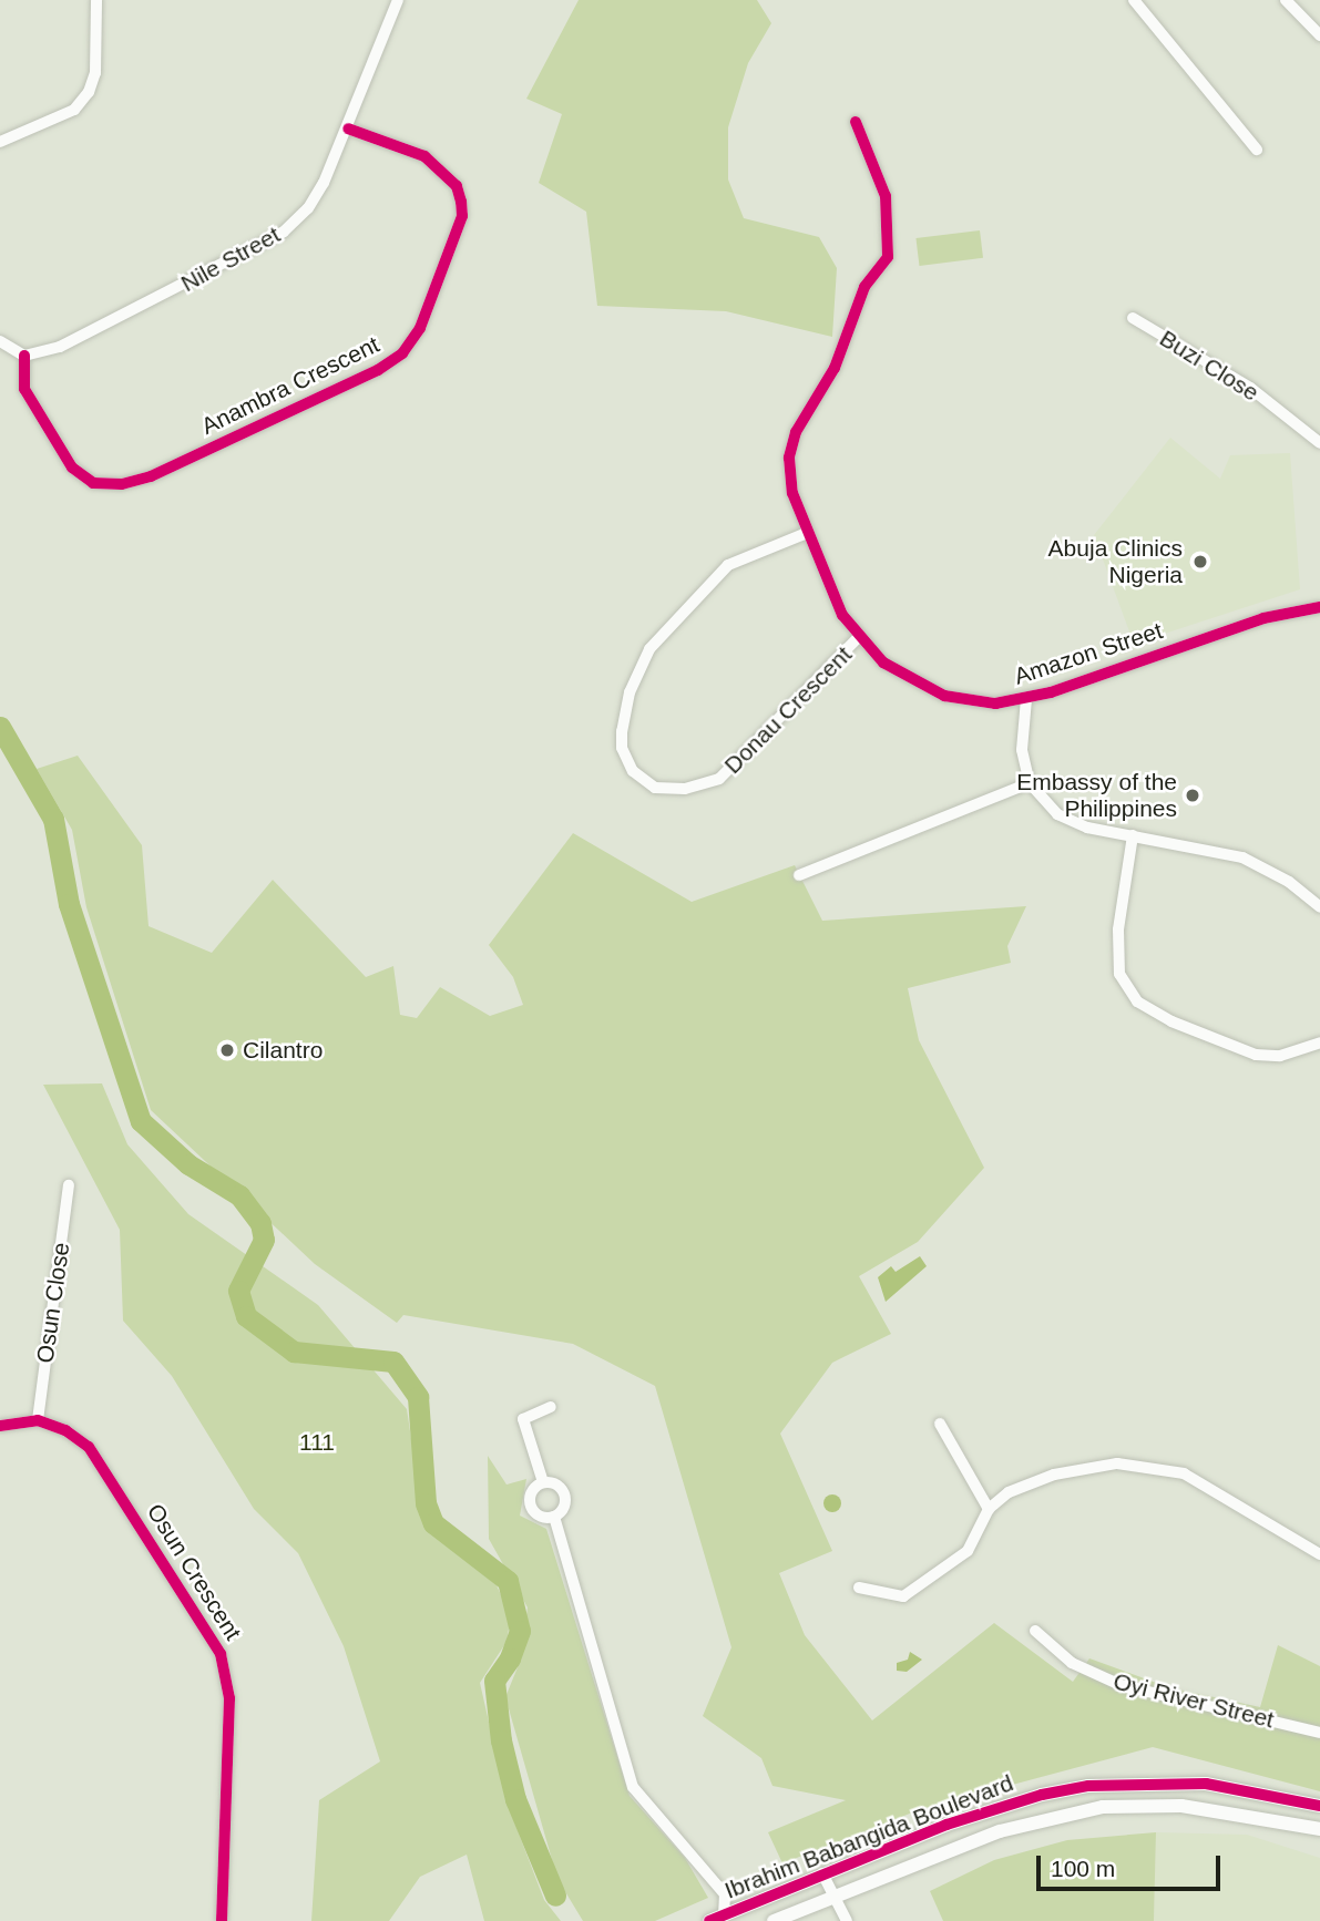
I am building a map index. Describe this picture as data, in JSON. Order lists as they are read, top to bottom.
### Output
{
  "streets": {
    "street": [
      "Nile Street",
      "Buzi Close",
      "Anambra Crescent",
      "Amazon Street",
      "Donau Crescent",
      "Osun Close",
      "Osun Crescent",
      "Oyi River Street",
      "Ibrahim Babangida Boulevard"
    ]
  },
  "crossings": [
    ["Nile Street", "Anambra Crescent"],
    ["Amazon Street", "Donau Crescent"],
    ["Osun Close", "Osun Crescent"]
  ],
  "parks": ["111"],
  "places": ["Abuja Clinics Nigeria", "Embassy of the Philippines", "Cilantro"],
  "scale_bar": "100 m"
}
